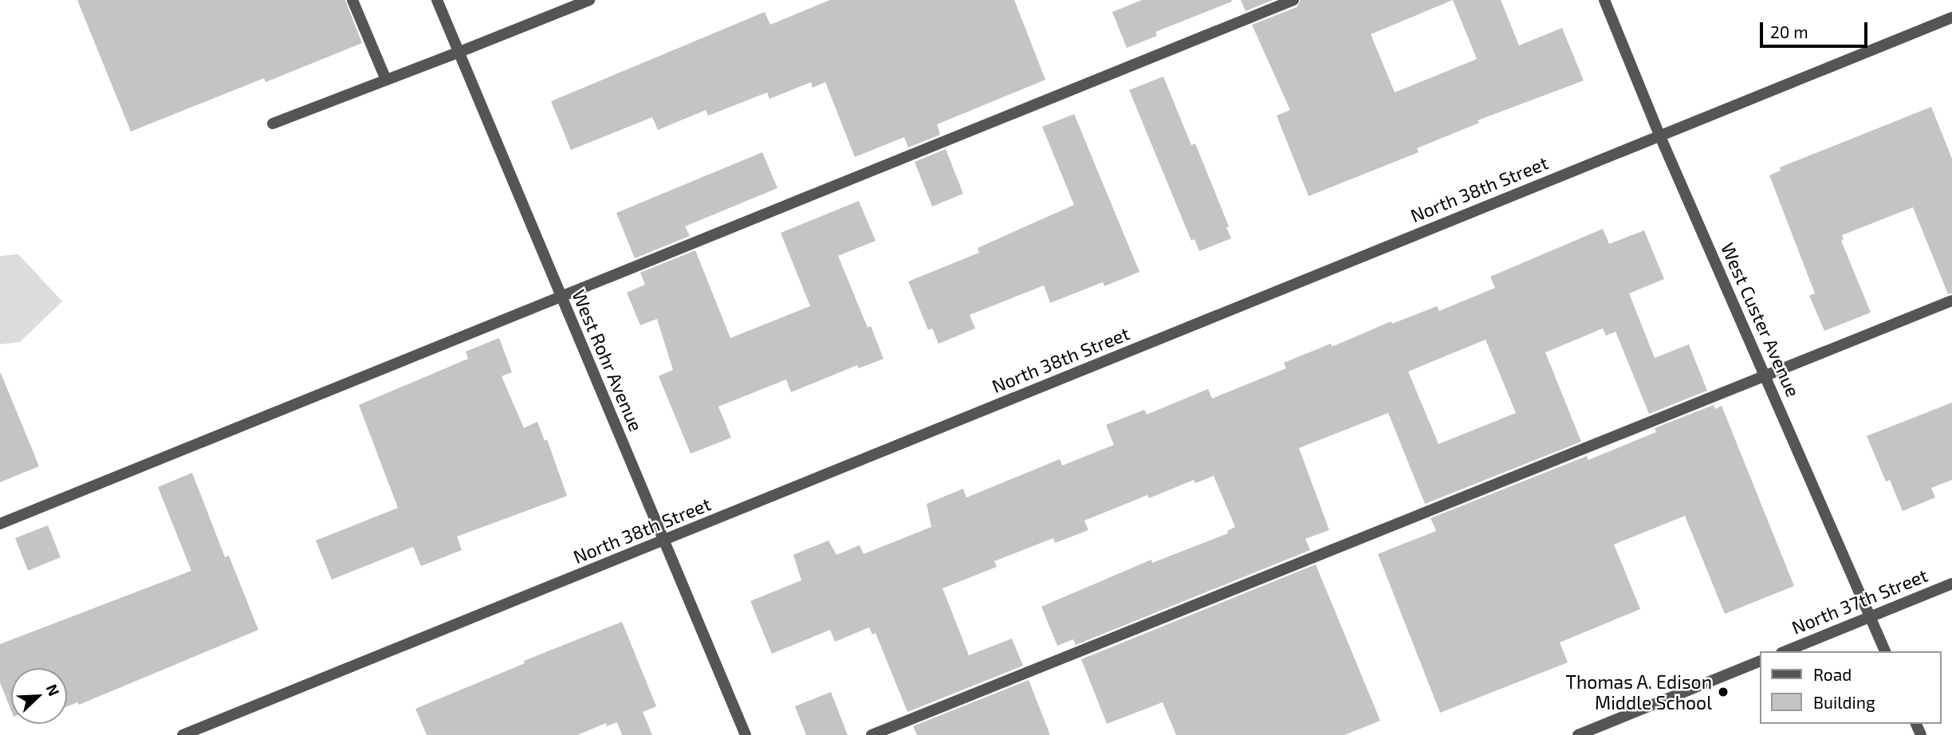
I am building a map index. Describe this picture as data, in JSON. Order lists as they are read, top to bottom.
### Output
{
  "streets": {
    "street": [
      "North 38th Street",
      "West Custer Avenue",
      "West Rohr Avenue",
      "North 37th Street"
    ]
  },
  "crossings": [
    ["North 38th Street", "West Custer Avenue"],
    ["North 38th Street", "West Rohr Avenue"],
    ["West Custer Avenue", "North 37th Street"]
  ],
  "places": ["Thomas A. Edison Middle School"],
  "legend": ["Road", "Building"],
  "scale_bar": "20 m",
  "north": "top right"
}
